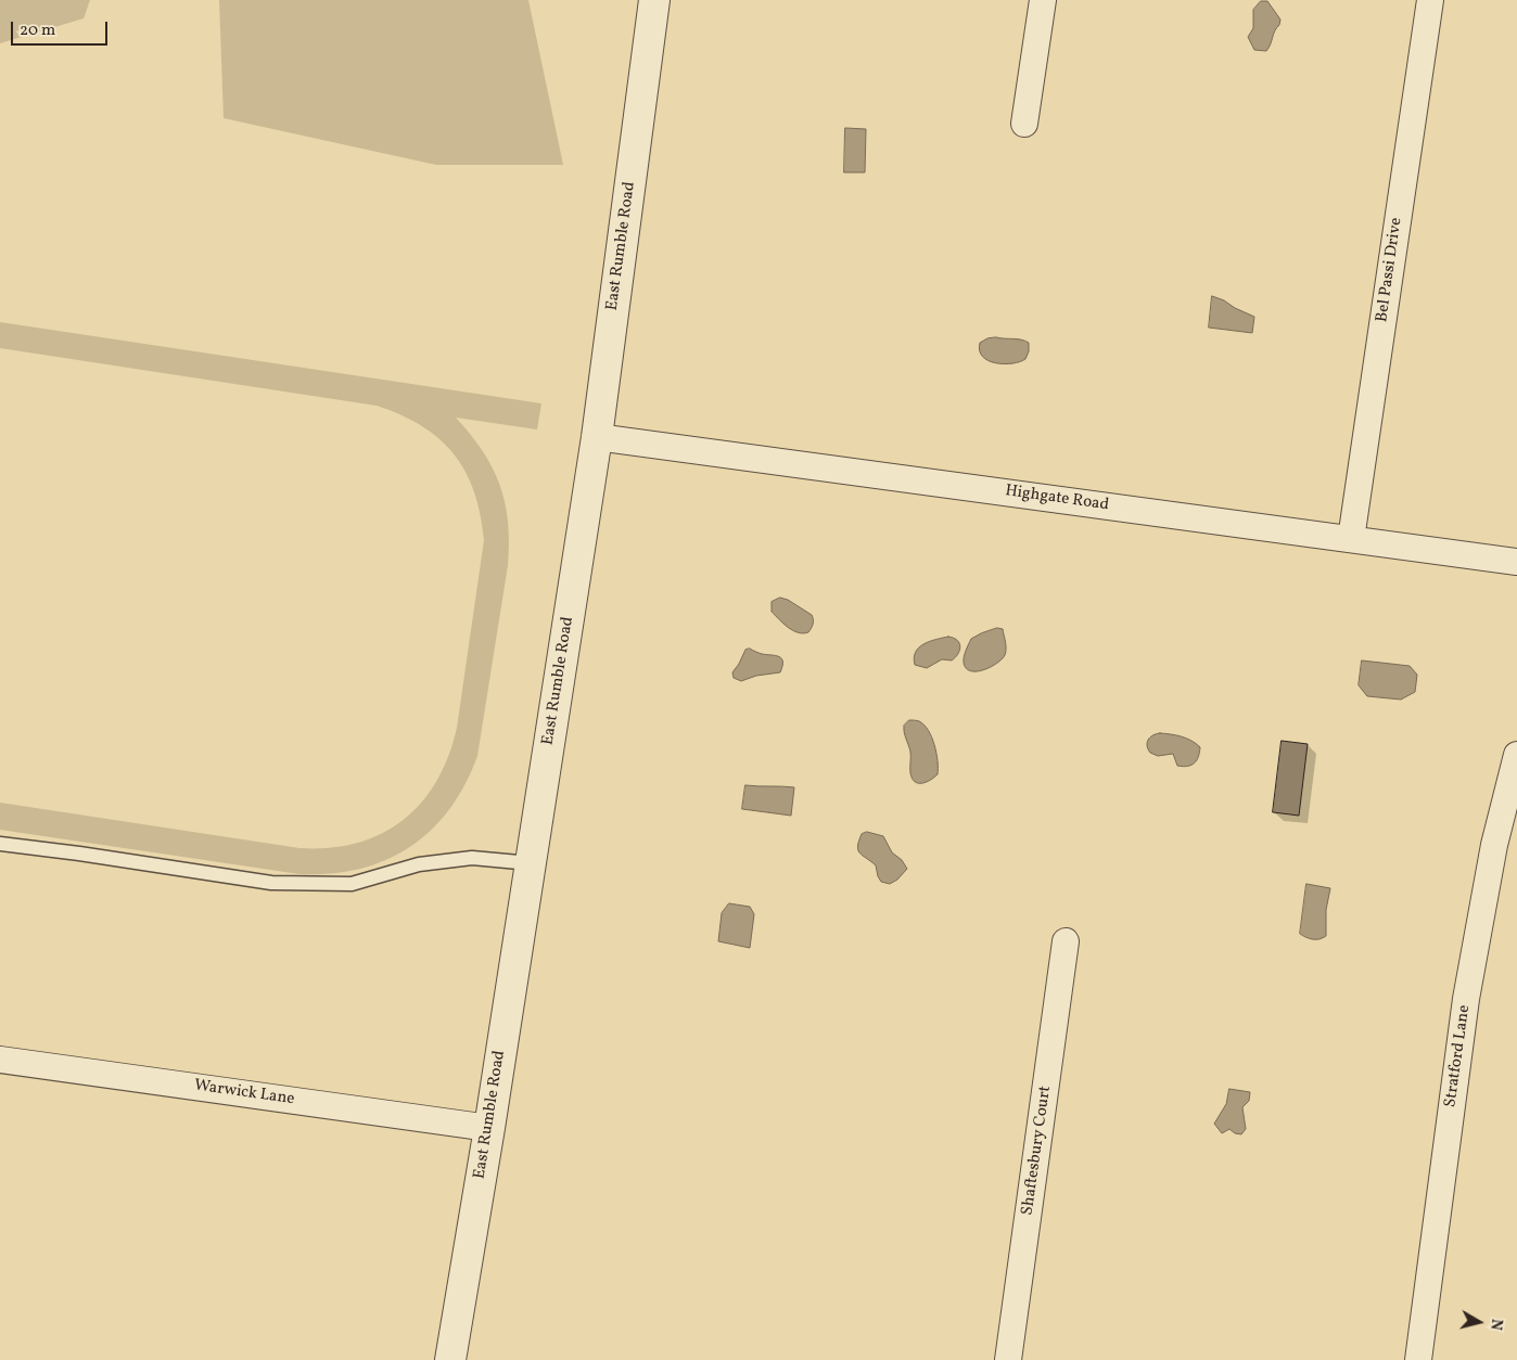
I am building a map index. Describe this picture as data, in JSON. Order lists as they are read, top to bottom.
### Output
{
  "streets": {
    "street": [
      "East Rumble Road",
      "Bel Passi Drive",
      "Highgate Road",
      "Stratford Lane",
      "Warwick Lane",
      "Shaftesbury Court"
    ]
  },
  "crossings": [
    ["East Rumble Road", "Highgate Road"],
    ["East Rumble Road", "Warwick Lane"],
    ["Bel Passi Drive", "Highgate Road"]
  ],
  "scale_bar": "20 m",
  "north": "right"
}
